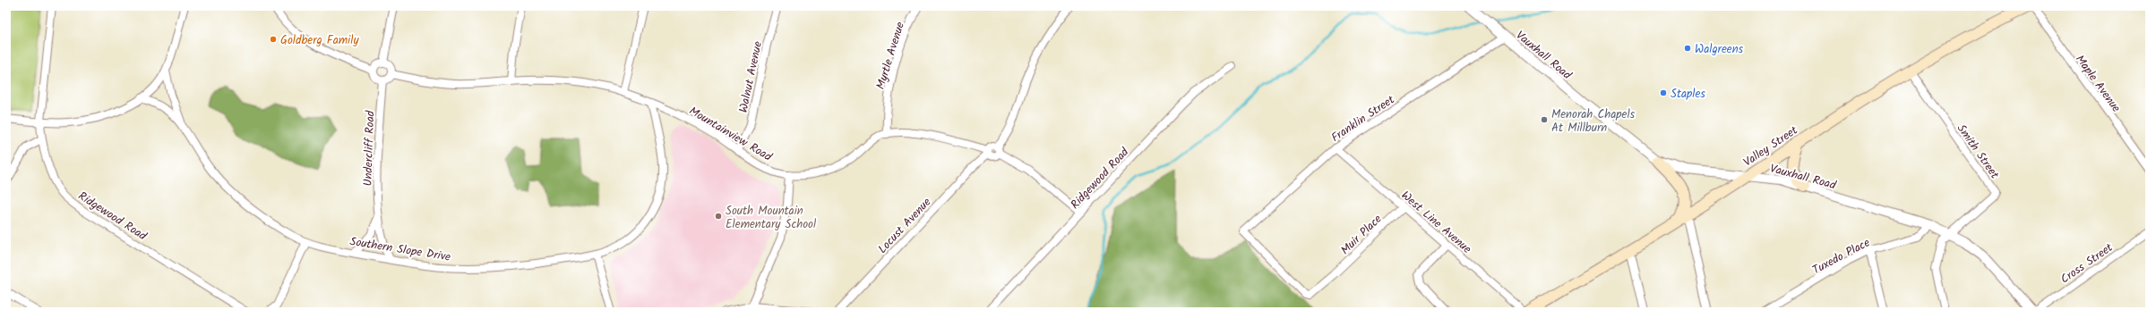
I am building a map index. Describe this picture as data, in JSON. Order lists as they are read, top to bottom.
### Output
{
  "streets": {
    "main road": ["Valley Street"],
    "street": [
      "Vauxhall Road",
      "Myrtle Avenue",
      "Walnut Avenue",
      "Maple Avenue",
      "Franklin Street",
      "Mountainview Road",
      "Undercliff Road",
      "Smith Street",
      "Ridgewood Road",
      "West Line Avenue",
      "Locust Avenue",
      "Muir Place",
      "Southern Slope Drive",
      "Tuxedo Place",
      "Cross Street"
    ]
  },
  "crossings": [
    ["Vauxhall Road", "Franklin Street"],
    ["Vauxhall Road", "Valley Street"],
    ["Vauxhall Road", "Smith Street"],
    ["Vauxhall Road", "Tuxedo Place"],
    ["Vauxhall Road", "Cross Street"],
    ["Myrtle Avenue", "Mountainview Road"],
    ["Walnut Avenue", "Mountainview Road"],
    ["Franklin Street", "West Line Avenue"],
    ["Franklin Street", "Muir Place"],
    ["Mountainview Road", "Undercliff Road"],
    ["Mountainview Road", "Locust Avenue"],
    ["Mountainview Road", "Southern Slope Drive"],
    ["Valley Street", "Smith Street"],
    ["Undercliff Road", "Southern Slope Drive"],
    ["West Line Avenue", "Muir Place"]
  ],
  "places": [
    "Goldberg Family",
    "Walgreens",
    "Staples",
    "Menorah Chapels At Millburn",
    "South Mountain Elementary School"
  ]
}
